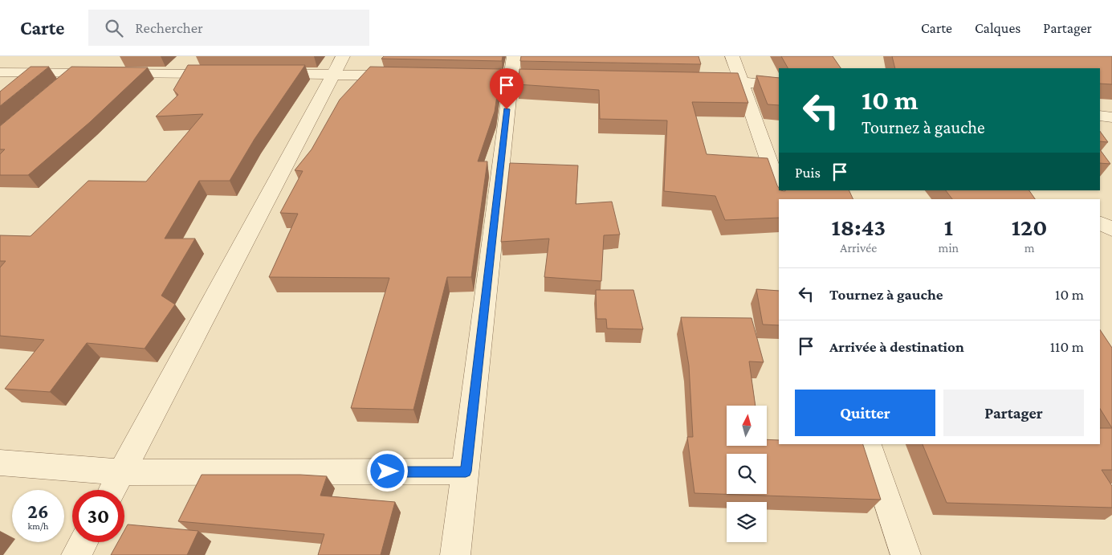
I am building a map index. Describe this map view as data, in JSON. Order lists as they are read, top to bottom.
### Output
{
  "north": "top",
  "page": {
    "header": "Carte",
    "search": "Rechercher",
    "nav": ["Carte", "Calques", "Partager"],
    "turn": ["10 m", "Tournez à gauche"],
    "then": "Puis",
    "eta": [
      "18:43",
      "Arrivée",
      "1",
      "min",
      "120",
      "m"
    ],
    "list": [
      {
        "name": "Tournez à gauche",
        "value": "10 m"
      },
      {
        "name": "Arrivée à destination",
        "value": "110 m"
      }
    ],
    "buttons": ["Quitter", "Partager"],
    "speed": "26 km/h",
    "limit": "30"
  }
}
